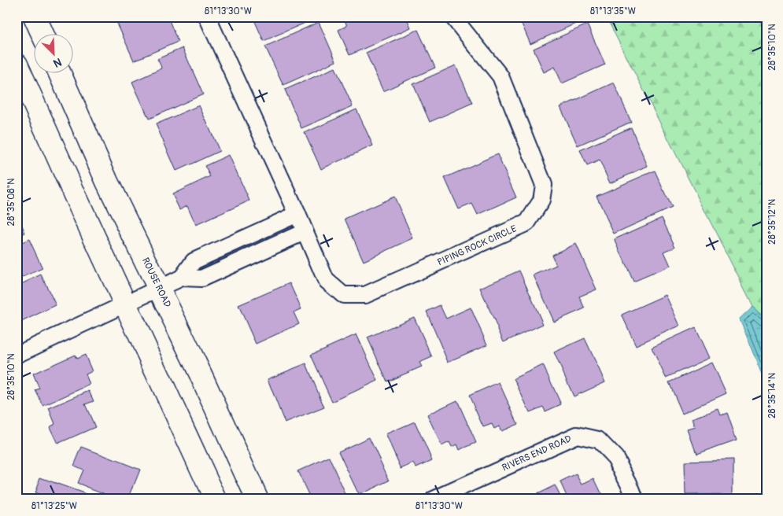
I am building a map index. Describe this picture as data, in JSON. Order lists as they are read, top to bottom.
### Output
{
  "streets": {
    "street": ["PIPING ROCK CIRCLE", "ROUSE ROAD", "RIVERS END ROAD"]
  },
  "north": "bottom right",
  "coordinates": [
    "81°13'30\"W",
    "81°13'35\"W",
    "28°35'10\"N",
    "28°35'08\"N",
    "28°35'12\"N",
    "28°35'14\"N",
    "81°13'25\"W"
  ]
}
